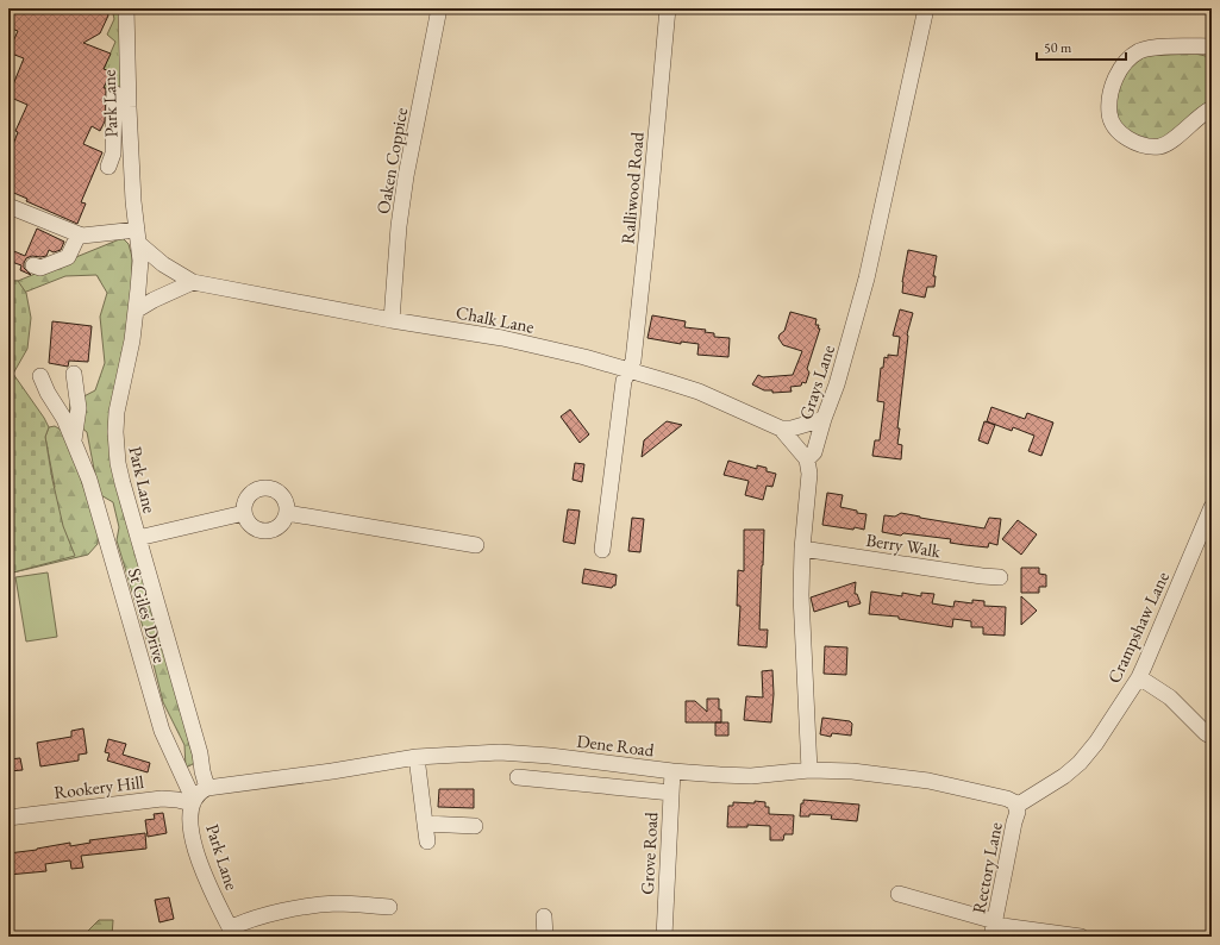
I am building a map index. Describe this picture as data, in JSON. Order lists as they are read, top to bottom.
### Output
{
  "streets": {
    "street": [
      "Park Lane",
      "Oaken Coppice",
      "Ralliwood Road",
      "Chalk Lane",
      "Grays Lane",
      "Berry Walk",
      "St Giles' Drive",
      "Crampshaw Lane",
      "Dene Road",
      "Rookery Hill",
      "Grove Road",
      "Rectory Lane"
    ]
  },
  "crossings": [
    ["Park Lane", "Chalk Lane"],
    ["Park Lane", "St Giles' Drive"],
    ["Park Lane", "Dene Road"],
    ["Park Lane", "Rookery Hill"],
    ["Oaken Coppice", "Chalk Lane"],
    ["Ralliwood Road", "Chalk Lane"],
    ["Chalk Lane", "Grays Lane"],
    ["St Giles' Drive", "Dene Road"],
    ["St Giles' Drive", "Rookery Hill"],
    ["Crampshaw Lane", "Dene Road"],
    ["Crampshaw Lane", "Rectory Lane"],
    ["Dene Road", "Rookery Hill"],
    ["Dene Road", "Grove Road"],
    ["Dene Road", "Rectory Lane"]
  ],
  "scale_bar": "50 m"
}
